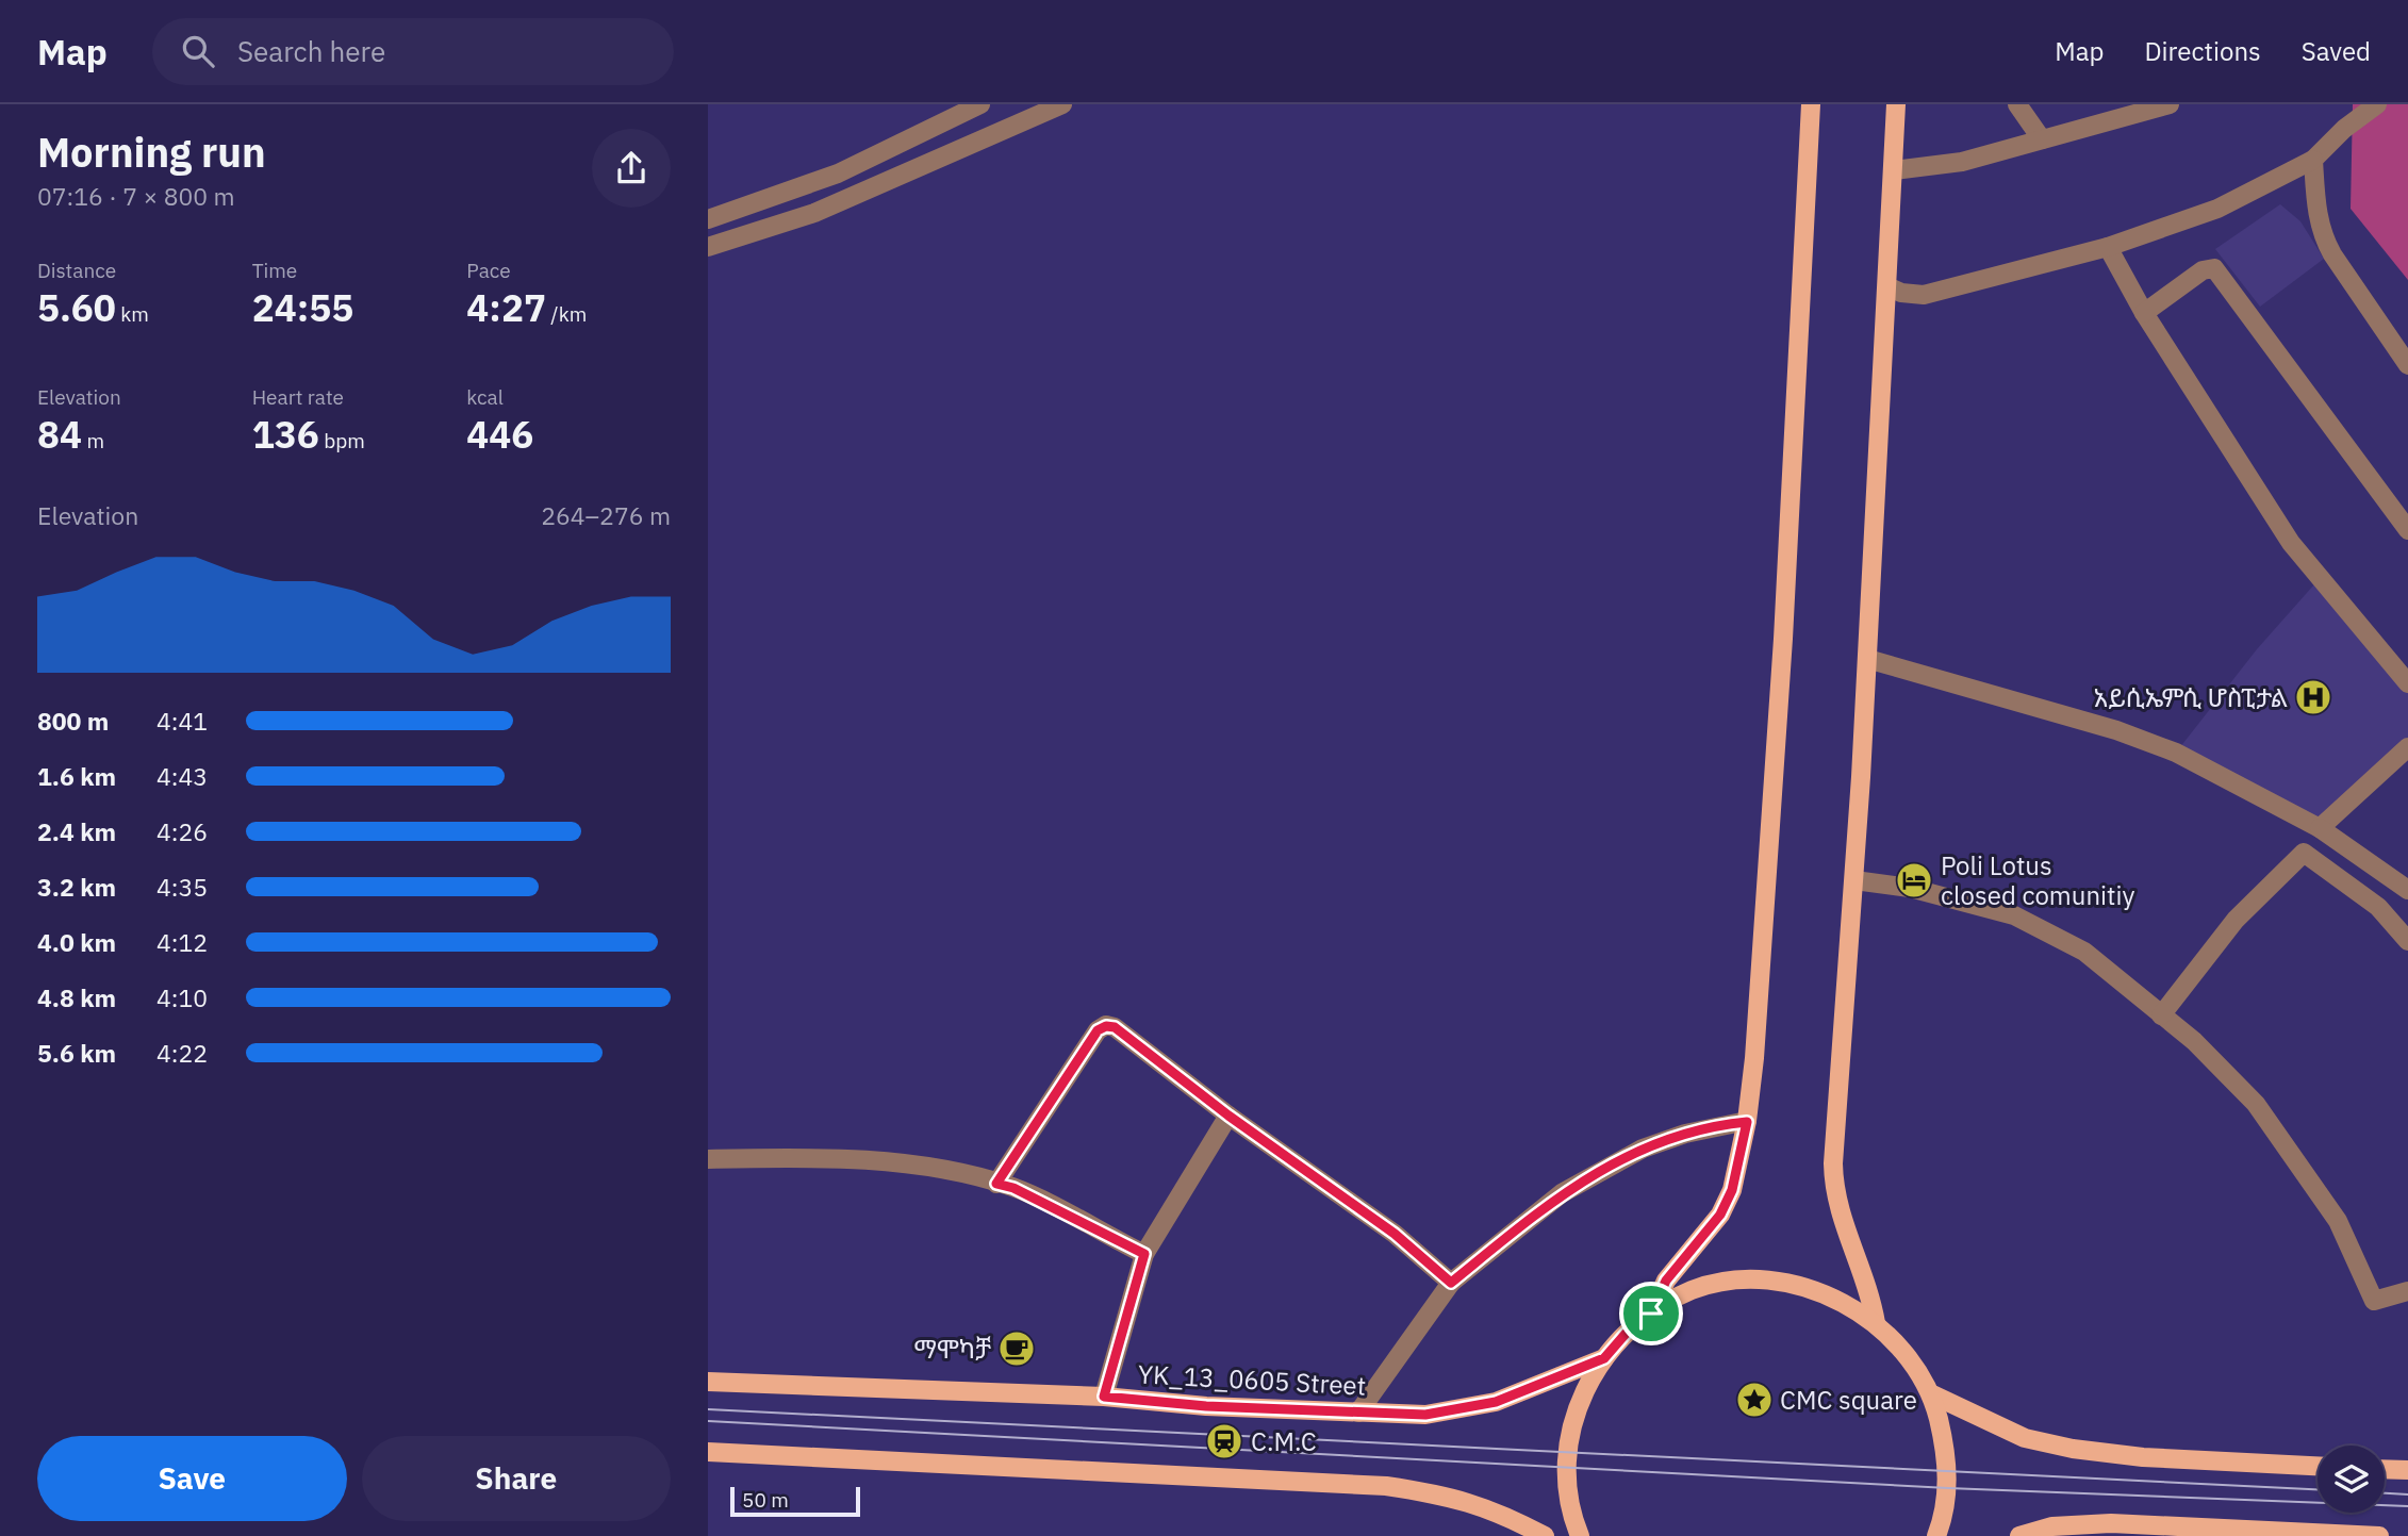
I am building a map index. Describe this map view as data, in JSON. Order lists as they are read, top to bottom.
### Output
{
  "streets": {
    "main road": ["YK_13_0605 Street"]
  },
  "places": {
    "hospital": ["አይሲኤምሲ ሆስፒታል"],
    "hotel": ["Poli Lotus closed comunitiy"],
    "cafe": ["ማሞካቻ"],
    "place": ["CMC square"],
    "station": ["C.M.C"]
  },
  "scale_bar": "50 m",
  "page": {
    "header": "Map",
    "search": "Search here",
    "nav": ["Map", "Directions", "Saved"],
    "heading": ["Morning run", "07:16 · 7 × 800 m"],
    "stats": [
      ["Distance", "5.60 km"],
      ["Time", "24:55"],
      ["Pace", "4:27 /km"],
      ["Elevation", "84 m"],
      ["Heart rate", "136 bpm"],
      ["kcal", "446"]
    ],
    "chart": ["Elevation", "264–276 m"],
    "list": [
      {
        "name": "800 m",
        "note": "4:41"
      },
      {
        "name": "1.6 km",
        "note": "4:43"
      },
      {
        "name": "2.4 km",
        "note": "4:26"
      },
      {
        "name": "3.2 km",
        "note": "4:35"
      },
      {
        "name": "4.0 km",
        "note": "4:12"
      },
      {
        "name": "4.8 km",
        "note": "4:10"
      },
      {
        "name": "5.6 km",
        "note": "4:22"
      }
    ],
    "buttons": ["Save", "Share"],
    "scale": "50 m"
  }
}
